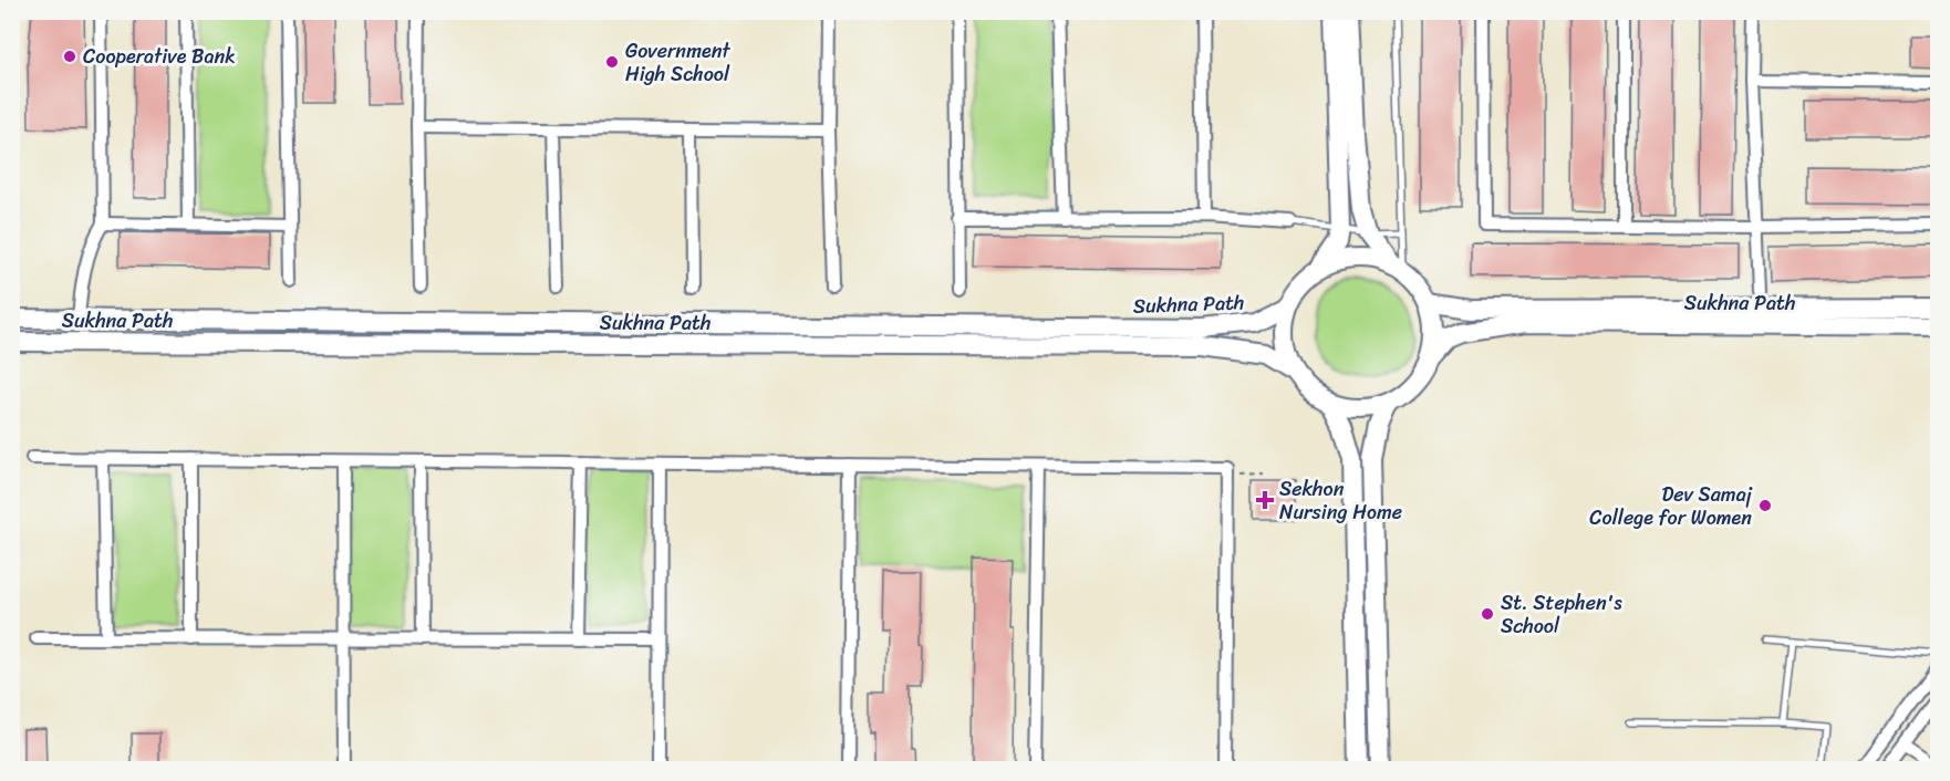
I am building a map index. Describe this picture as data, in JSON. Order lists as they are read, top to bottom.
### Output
{
  "streets": {
    "main road": ["Sukhna Path"]
  },
  "places": {
    "other": [
      "Cooperative Bank",
      "Government High School",
      "Dev Samaj College for Women",
      "St. Stephen's School"
    ],
    "health": ["Sekhon Nursing Home"]
  }
}
